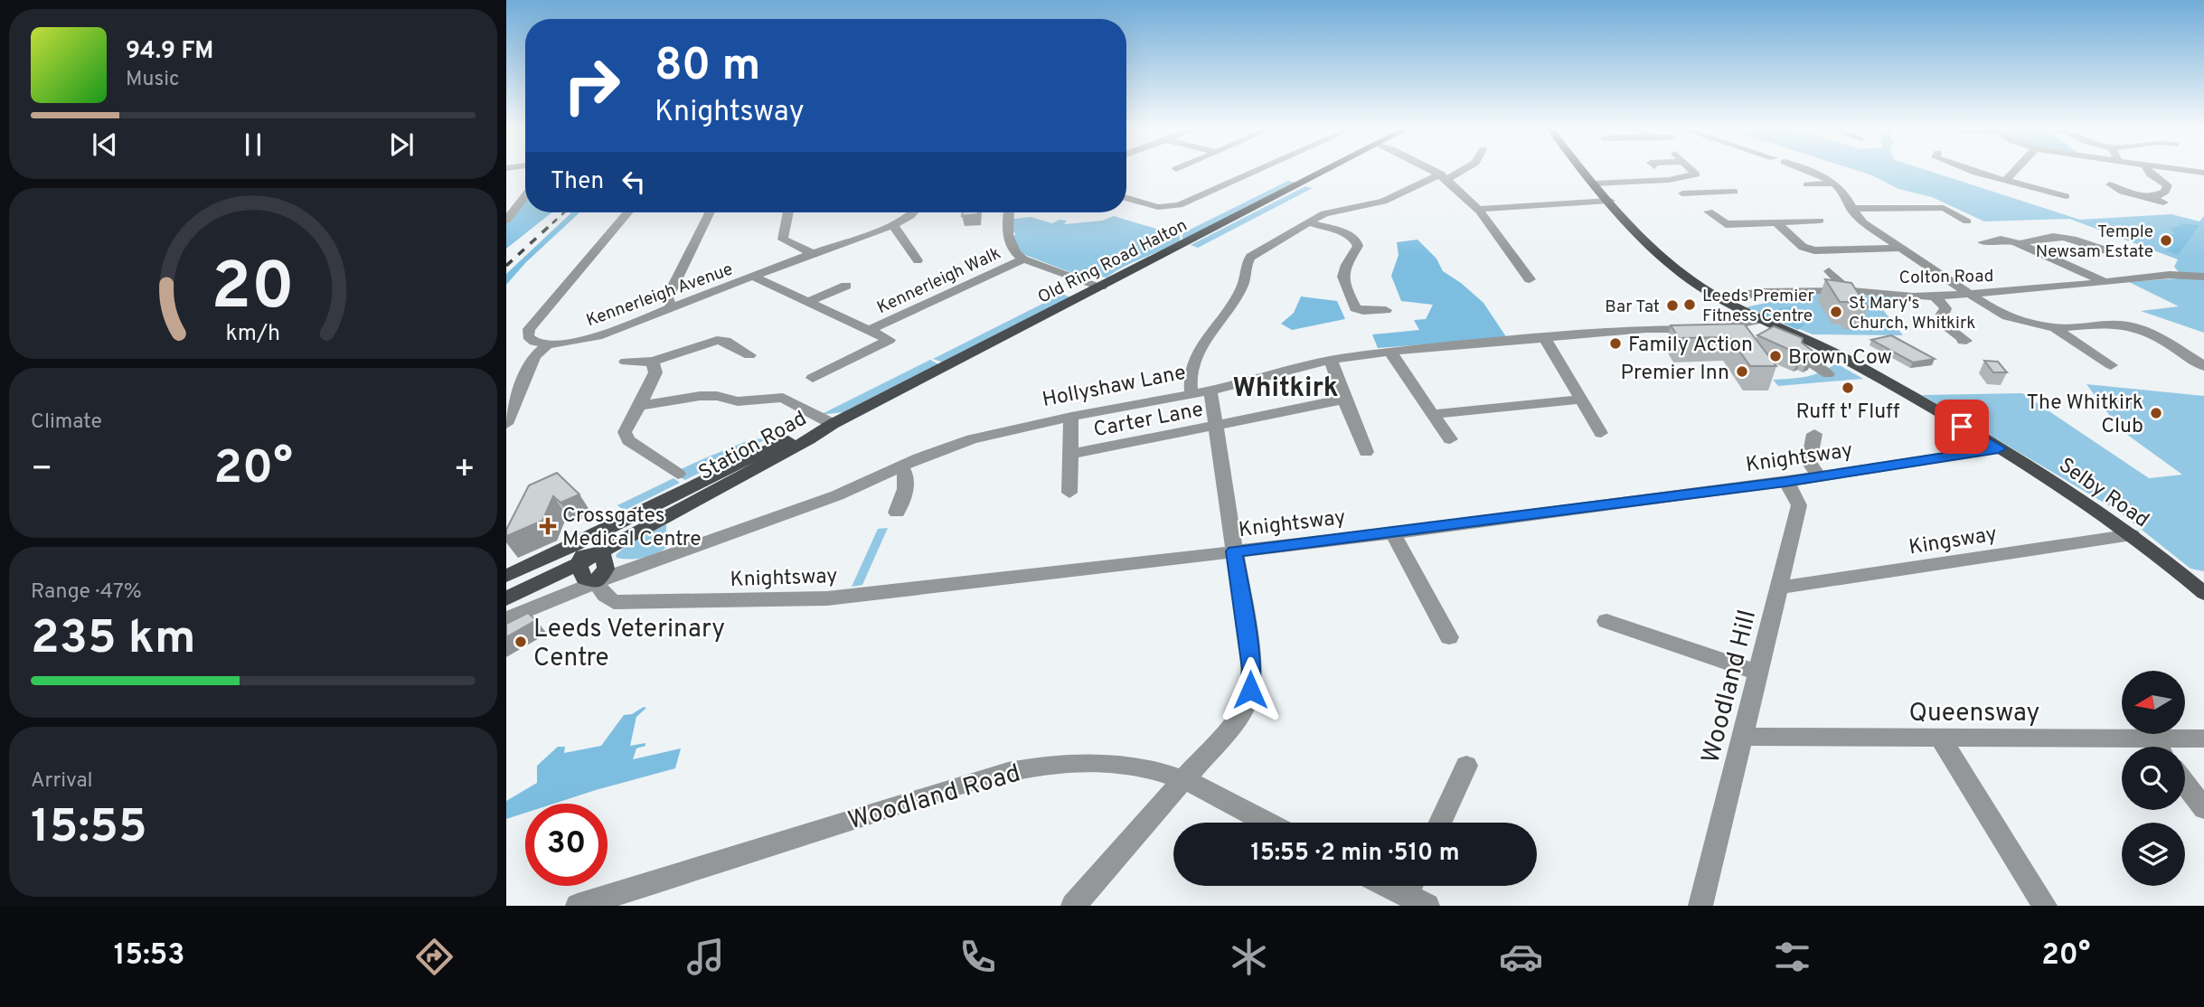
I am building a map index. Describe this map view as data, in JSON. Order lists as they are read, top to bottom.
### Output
{
  "streets": {
    "main road": ["Old Ring Road Halton", "Station Road", "Selby Road"],
    "street": [
      "Colton Road",
      "Kennerleigh Walk",
      "Kennerleigh Avenue",
      "Hollyshaw Lane",
      "Carter Lane",
      "Knightsway",
      "Kingsway",
      "Woodland Hill",
      "Queensway",
      "Woodland Road"
    ]
  },
  "crossings": [
    ["Old Ring Road Halton", "Station Road"],
    ["Colton Road", "Selby Road"],
    ["Kennerleigh Walk", "Kennerleigh Avenue"],
    ["Hollyshaw Lane", "Knightsway"],
    ["Hollyshaw Lane", "Selby Road"],
    ["Knightsway", "Selby Road"],
    ["Knightsway", "Woodland Hill"],
    ["Selby Road", "Kingsway"],
    ["Kingsway", "Woodland Hill"],
    ["Woodland Hill", "Queensway"]
  ],
  "districts": ["Whitkirk"],
  "places": {
    "other": [
      "Temple Newsam Estate",
      "Leeds Premier Fitness Centre",
      "Bar Tat",
      "St Mary's Church, Whitkirk",
      "Family Action",
      "Brown Cow",
      "Premier Inn",
      "Ruff t' Fluff",
      "The Whitkirk Club",
      "Leeds Veterinary Centre"
    ],
    "health": ["Crossgates Medical Centre"]
  },
  "north": "left",
  "page": {
    "turn": ["80 m", "Knightsway"],
    "song": ["94.9 FM", "Music"],
    "then": "Then",
    "tile": [
      "Climate",
      ["Range · 47%", "235 km"],
      ["Arrival", "15:55"]
    ],
    "heat": ["−", "20°", "+"],
    "limit": "30",
    "trip": "15:55 · 2 min · 510 m",
    "tabs": ["15:53", "20°"],
    "gauge": ["20", "km/h"]
  }
}
